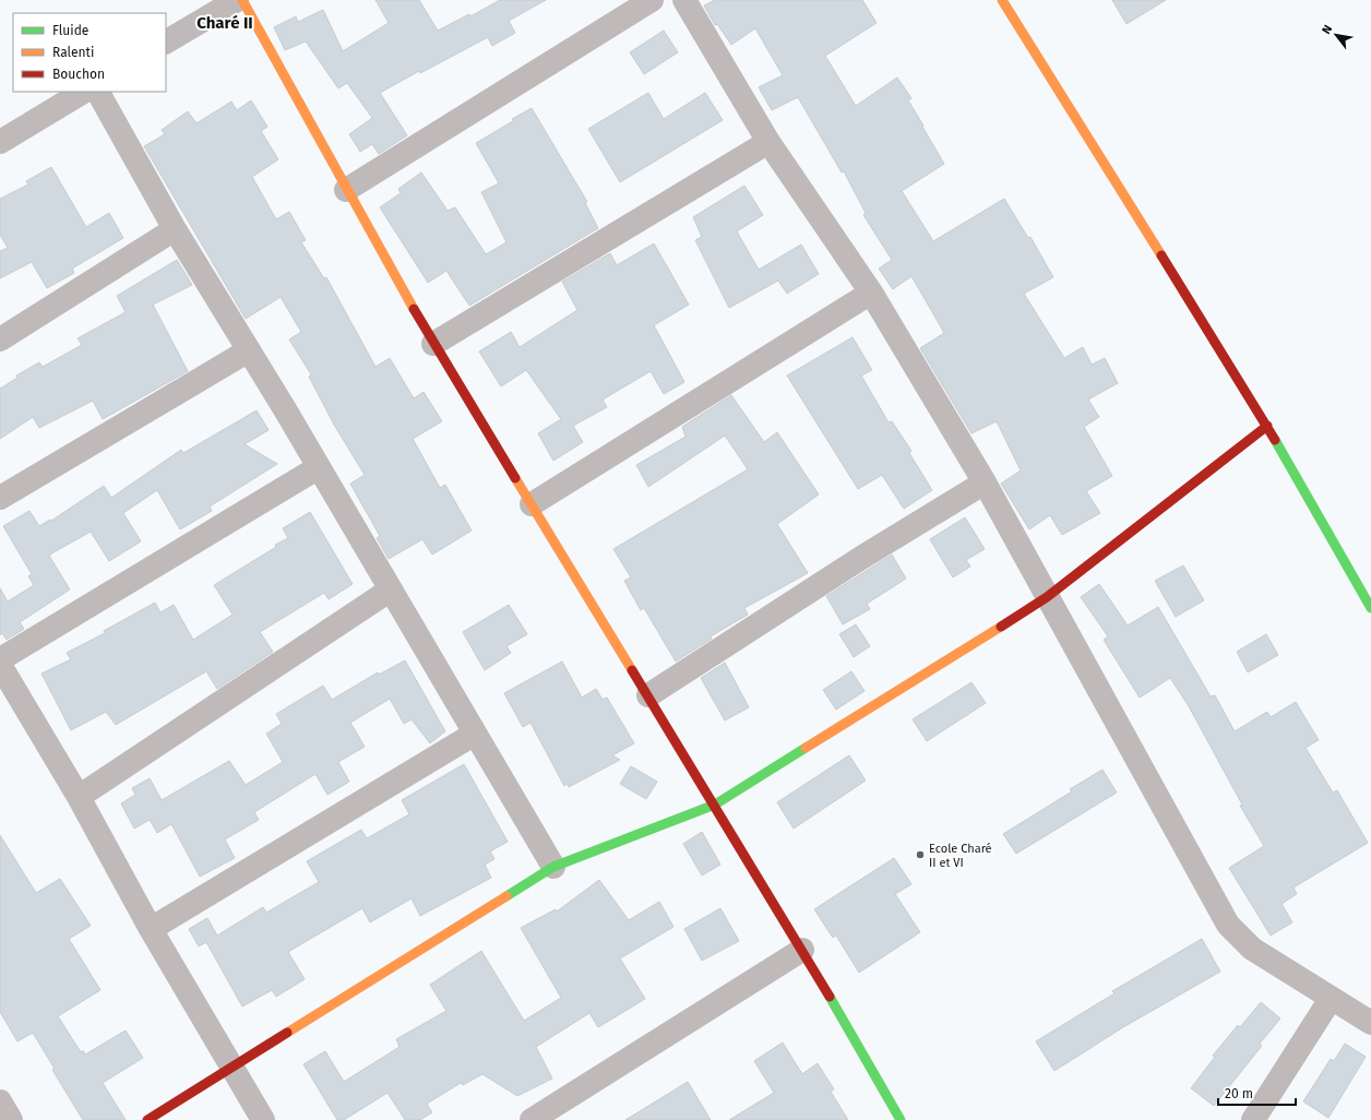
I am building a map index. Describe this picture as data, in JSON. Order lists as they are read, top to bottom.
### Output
{
  "districts": ["Charé II"],
  "places": ["Ecole Charé II et VI"],
  "legend": ["Fluide", "Ralenti", "Bouchon"],
  "scale_bar": "20 m",
  "north": "top left"
}
